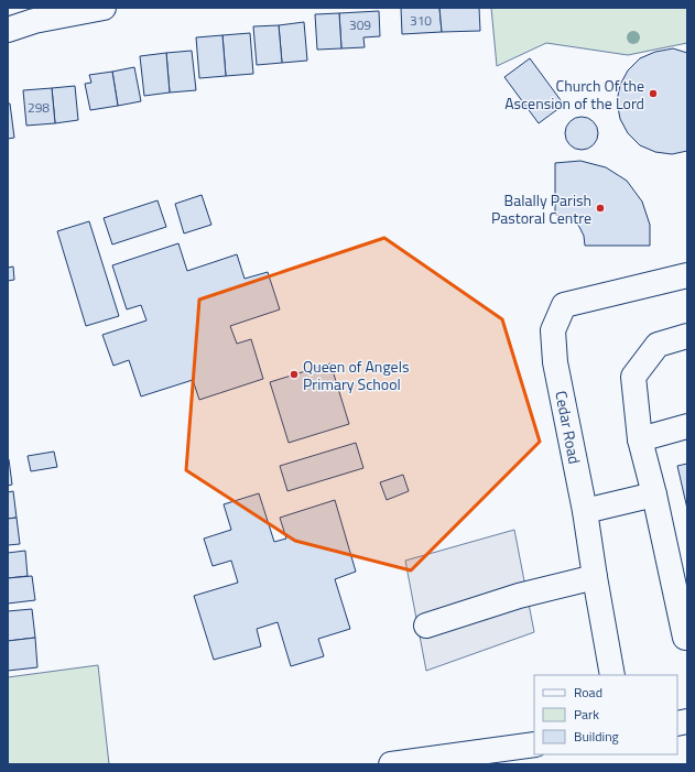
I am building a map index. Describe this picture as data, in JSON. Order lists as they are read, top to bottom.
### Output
{
  "streets": {
    "street": ["Cedar Road"]
  },
  "places": ["Church Of the Ascension of the Lord", "Balally Parish Pastoral Centre", "Queen of Angels Primary School"],
  "house_numbers": ["310", "309", "298"],
  "legend": ["Road", "Park", "Building"]
}
